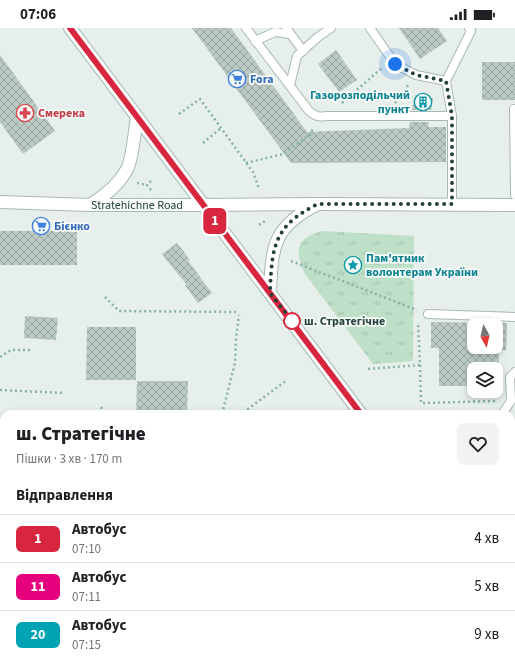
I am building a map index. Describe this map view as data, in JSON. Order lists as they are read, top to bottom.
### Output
{
  "streets": {
    "main road": ["Stratehichne Road"]
  },
  "places": {
    "supermarket": ["Fora", "Бієнко"],
    "building": ["Газорозподільчий пункт"],
    "pharmacy": ["Смерека"],
    "place": ["Пам'ятник волонтерам України"],
    "other": ["ш. Стратегічне"]
  },
  "lines": ["bus line 1"],
  "north": "bottom",
  "page": {
    "status": "07:06",
    "on_map": "1",
    "heading": [
      ["ш. Стратегічне", "Пішки · 3 хв · 170 m"],
      "Відправлення"
    ],
    "list": [
      {
        "mark": "1",
        "name": "Автобус",
        "note": "07:10",
        "value": "4 хв"
      },
      {
        "mark": "11",
        "name": "Автобус",
        "note": "07:11",
        "value": "5 хв"
      },
      {
        "mark": "20",
        "name": "Автобус",
        "note": "07:15",
        "value": "9 хв"
      }
    ]
  }
}
